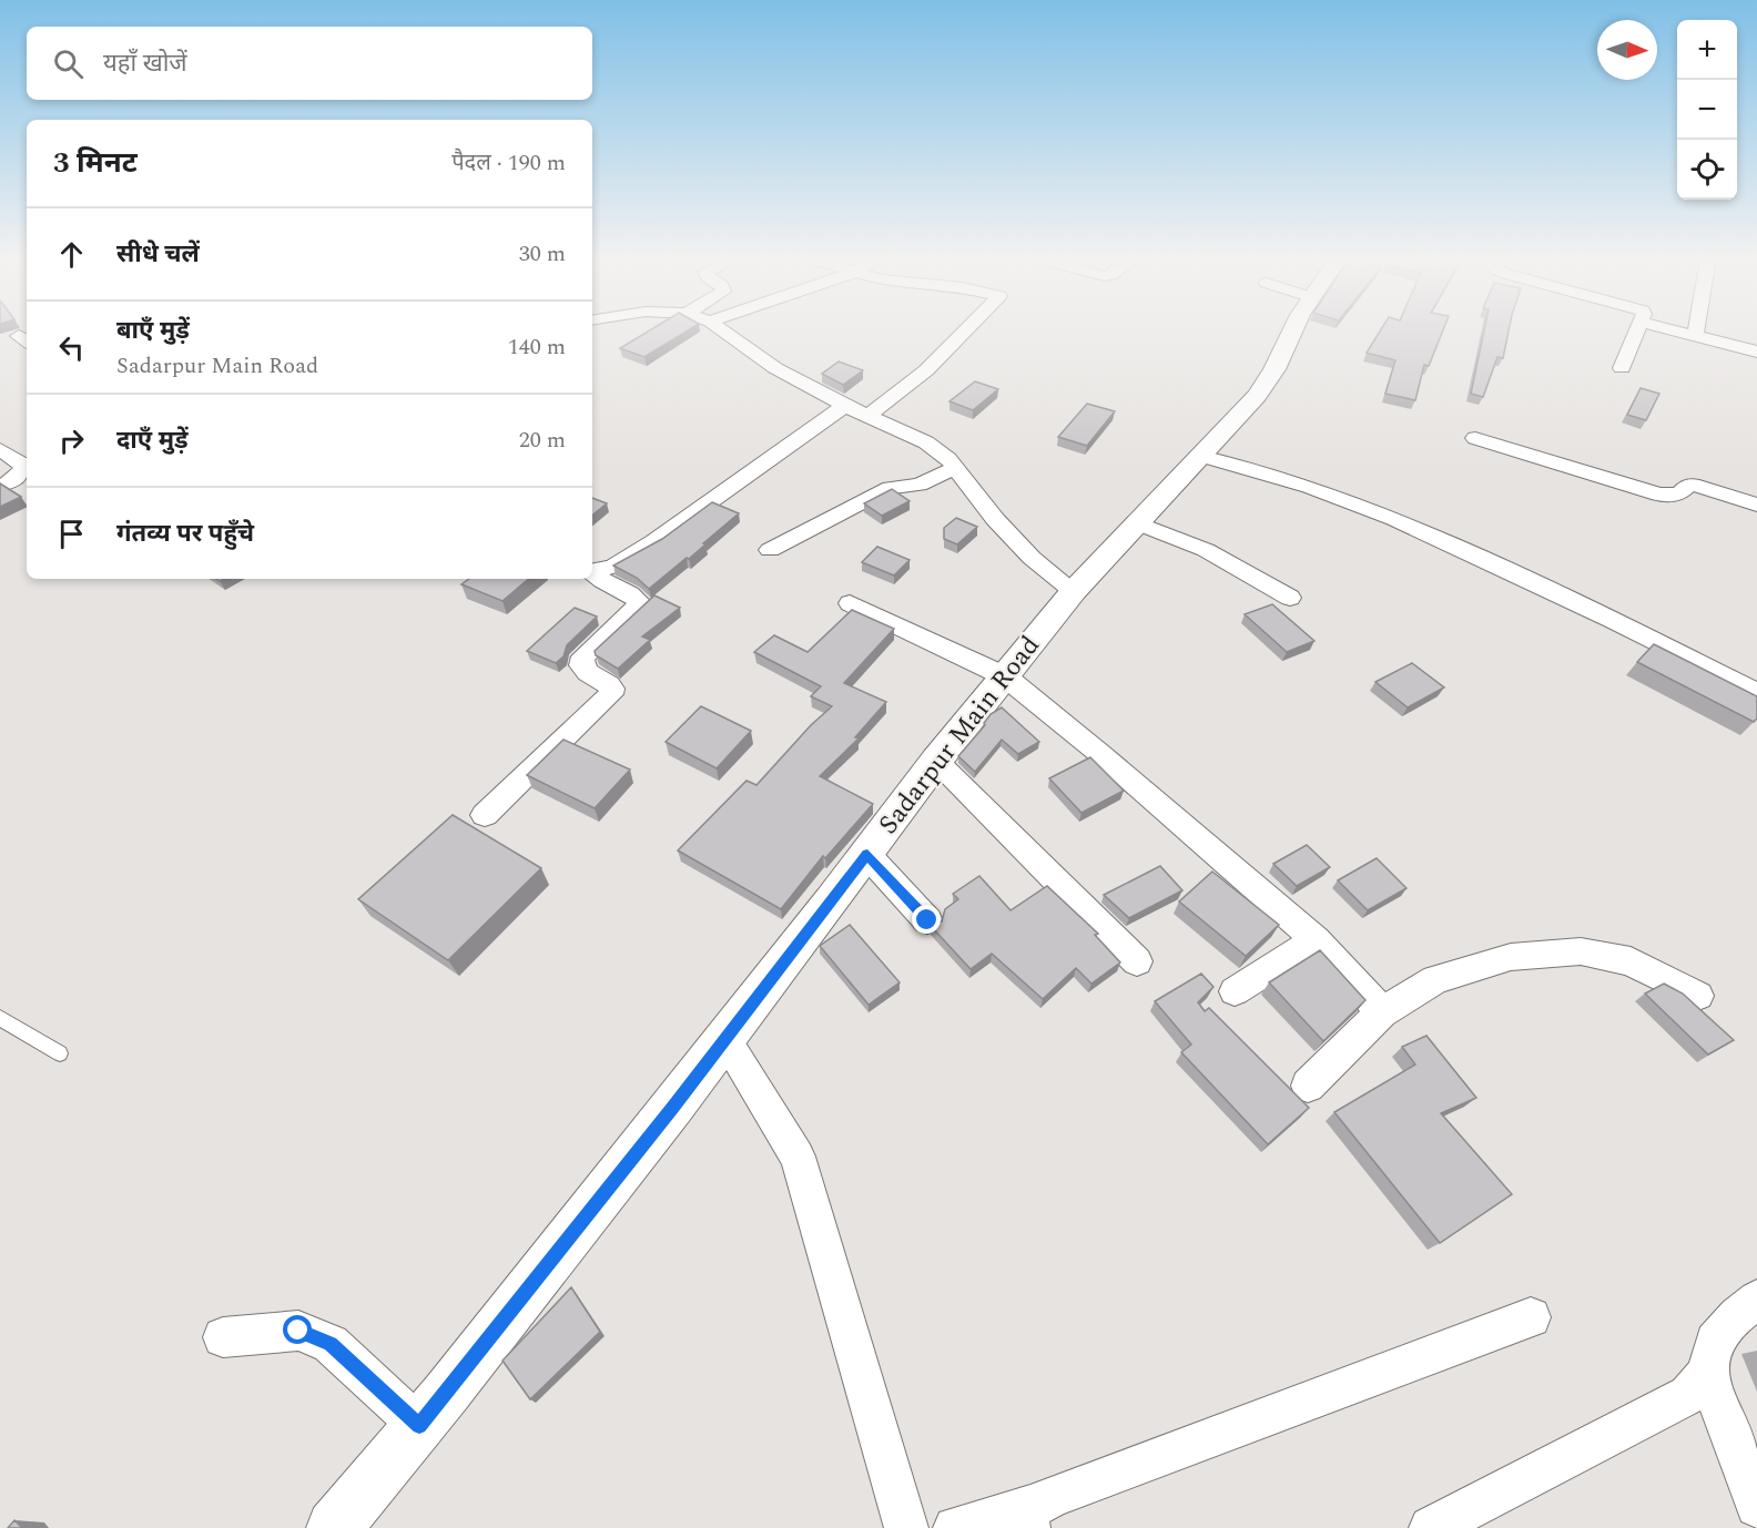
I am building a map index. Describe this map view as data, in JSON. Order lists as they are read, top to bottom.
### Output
{
  "streets": {
    "street": ["Sadarpur Main Road"]
  },
  "north": "right",
  "page": {
    "map_buttons": ["+", "−"],
    "search": "यहाँ खोजें",
    "heading": ["3 मिनट", "पैदल · 190 m"],
    "list": [
      ["सीधे चलें", "30 m"],
      ["बाएँ मुड़ें", "Sadarpur Main Road", "140 m"],
      ["दाएँ मुड़ें", "20 m"],
      "गंतव्य पर पहुँचे"
    ]
  }
}
